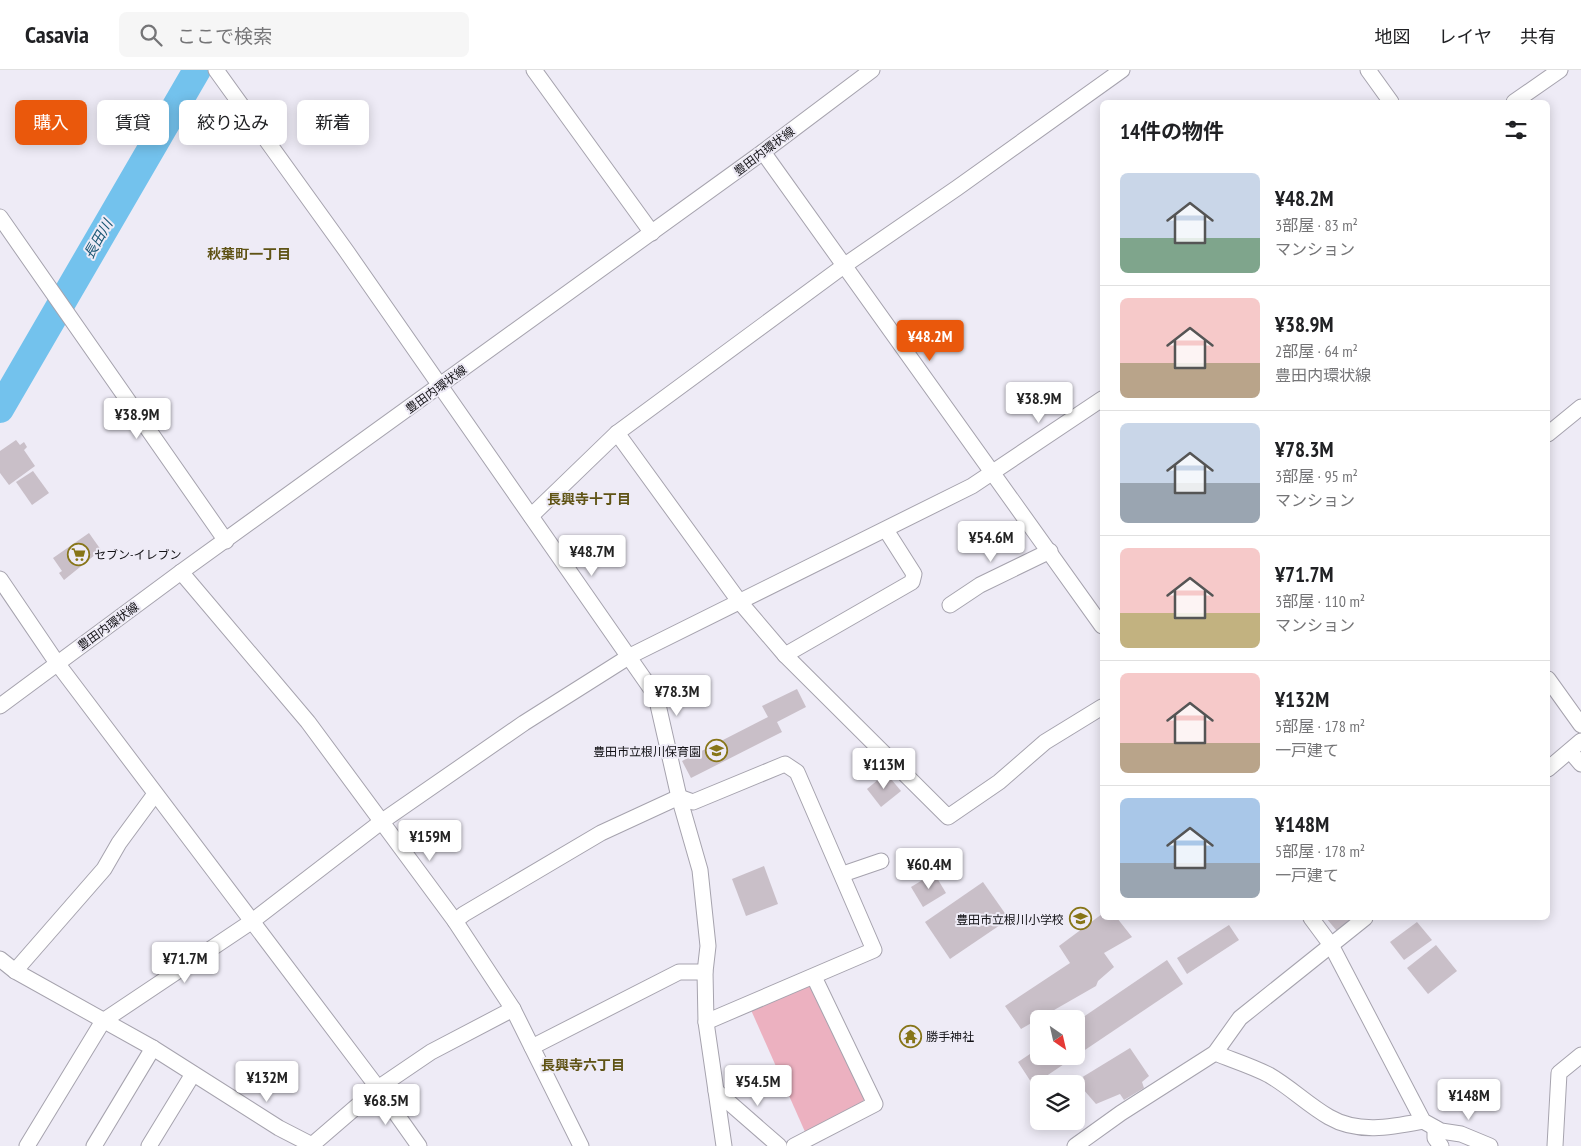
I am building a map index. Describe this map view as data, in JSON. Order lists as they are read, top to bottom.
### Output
{
  "streets": {
    "street": ["豊田内環状線"]
  },
  "districts": ["秋葉町一丁目", "長興寺十丁目", "長興寺六丁目"],
  "water": ["長田川"],
  "places": {
    "supermarket": ["セブン-イレブン"],
    "school or university": ["豊田市立根川保育園", "豊田市立根川小学校"],
    "temple": ["勝手神社"]
  },
  "north": "bottom right",
  "page": {
    "header": "Casavia",
    "search": "ここで検索",
    "nav": ["地図", "レイヤ", "共有"],
    "chip": [
      "購入",
      "賃貸",
      "絞り込み",
      "新着"
    ],
    "heading": "14件の物件",
    "list": [
      {
        "name": "¥48.2M",
        "note": "3部屋 · 83 m² · マンション"
      },
      {
        "name": "¥38.9M",
        "note": "2部屋 · 64 m² · 豊田内環状線"
      },
      {
        "name": "¥78.3M",
        "note": "3部屋 · 95 m² · マンション"
      },
      {
        "name": "¥71.7M",
        "note": "3部屋 · 110 m² · マンション"
      },
      {
        "name": "¥132M",
        "note": "5部屋 · 178 m² · 一戸建て"
      },
      {
        "name": "¥148M",
        "note": "5部屋 · 178 m² · 一戸建て"
      }
    ],
    "price": [
      "¥48.2M",
      "¥38.9M",
      "¥38.9M",
      "¥54.6M",
      "¥48.7M",
      "¥78.3M",
      "¥113M",
      "¥159M",
      "¥60.4M",
      "¥71.7M",
      "¥132M",
      "¥54.5M",
      "¥148M",
      "¥68.5M"
    ]
  }
}
